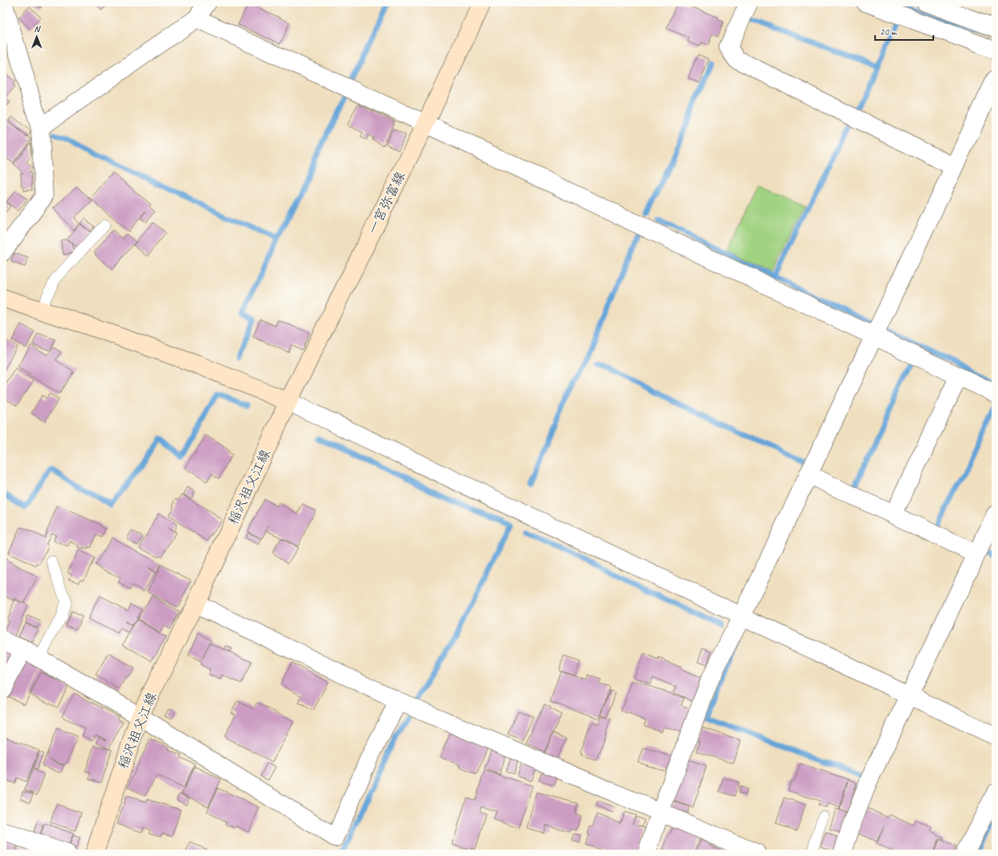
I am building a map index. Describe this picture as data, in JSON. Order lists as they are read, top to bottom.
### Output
{
  "streets": {
    "main road": ["一宮弥富線", "稲沢祖父江線"]
  },
  "crossings": [
    ["一宮弥富線", "稲沢祖父江線"]
  ],
  "scale_bar": "20 m",
  "north": "top"
}
